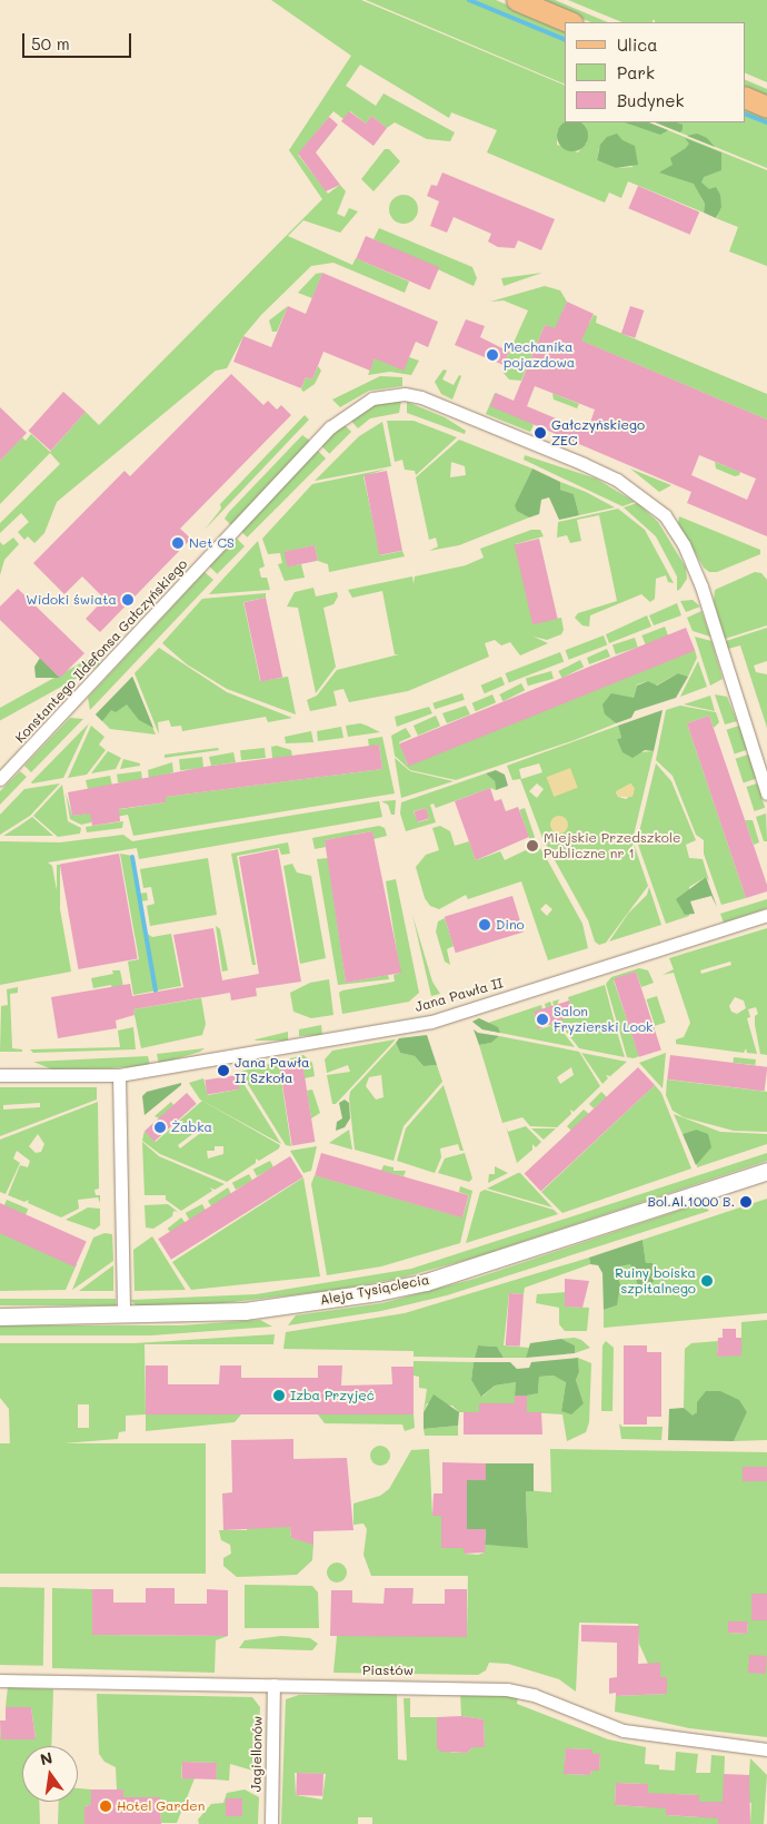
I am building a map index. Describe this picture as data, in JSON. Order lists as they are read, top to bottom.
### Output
{
  "streets": {
    "street": [
      "Konstantego Ildefonsa Gałczyńskiego",
      "Jana Pawła II",
      "Aleja Tysiąclecia",
      "Piastów",
      "Jagiellonów"
    ]
  },
  "crossings": [
    ["Piastów", "Jagiellonów"]
  ],
  "places": [
    "Mechanika pojazdowa",
    "Gałczyńskiego ZEC",
    "Net CS",
    "Widoki świata",
    "Miejskie Przedszkole Publiczne nr 1",
    "Dino",
    "Salon Fryzierski Look",
    "Jana Pawła II Szkoła",
    "Żabka",
    "Bol.Al.1000 B.",
    "Ruiny boiska szpitalnego",
    "Izba Przyjęć",
    "Hotel Garden"
  ],
  "legend": ["Ulica", "Park", "Budynek"],
  "scale_bar": "50 m",
  "north": "top"
}
